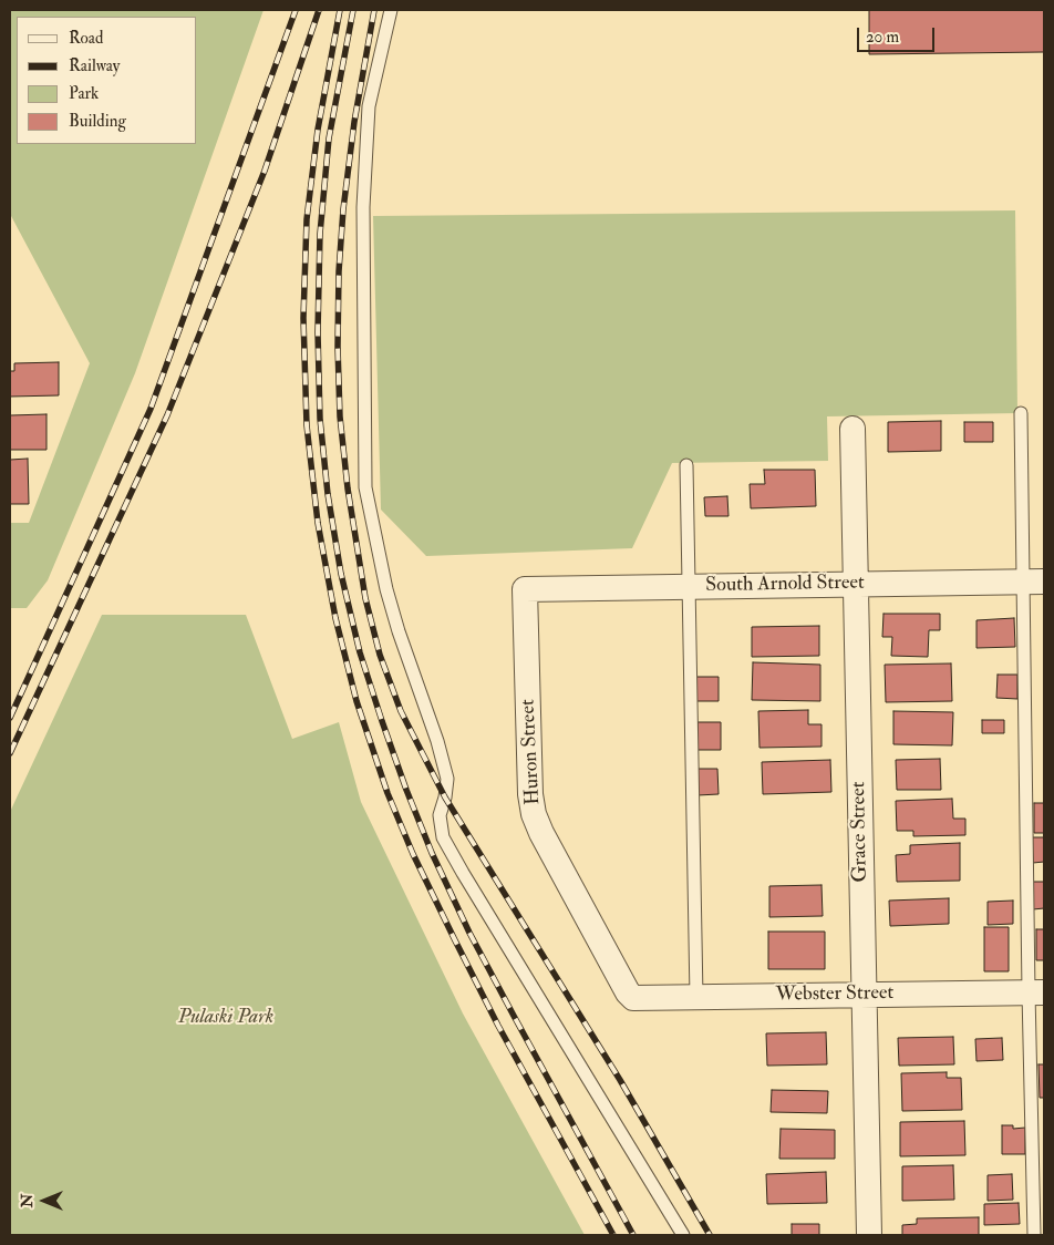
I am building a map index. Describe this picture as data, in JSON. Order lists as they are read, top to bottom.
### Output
{
  "streets": {
    "street": [
      "South Arnold Street",
      "Huron Street",
      "Grace Street",
      "Webster Street"
    ]
  },
  "crossings": [
    ["South Arnold Street", "Huron Street"],
    ["South Arnold Street", "Grace Street"],
    ["Huron Street", "Webster Street"],
    ["Grace Street", "Webster Street"]
  ],
  "parks": ["Pulaski Park"],
  "legend": [
    "Road",
    "Railway",
    "Park",
    "Building"
  ],
  "scale_bar": "20 m",
  "north": "left"
}
